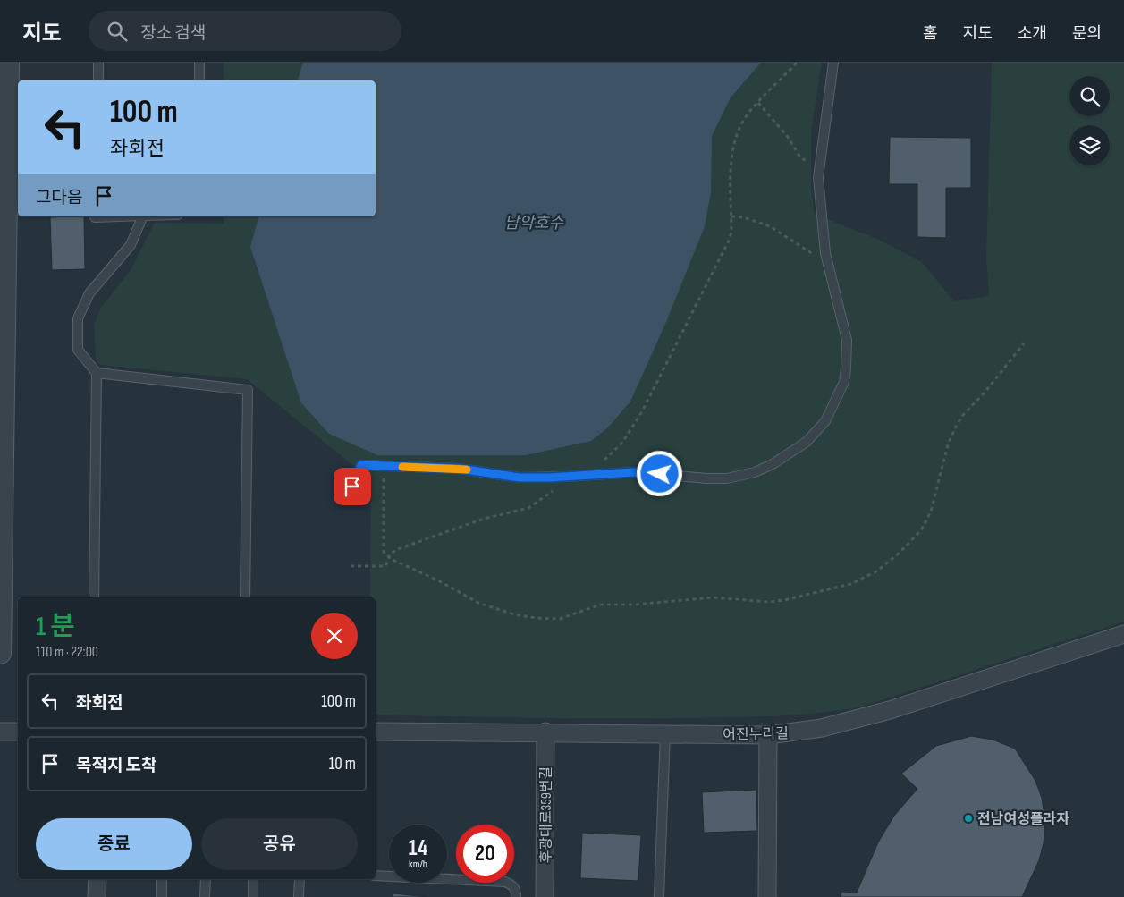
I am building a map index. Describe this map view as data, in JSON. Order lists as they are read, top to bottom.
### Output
{
  "streets": {
    "street": ["어진누리길", "후광대로359번길"]
  },
  "crossings": [
    ["어진누리길", "후광대로359번길"]
  ],
  "water": ["남악호수"],
  "places": ["전남여성플라자"],
  "page": {
    "header": "지도",
    "search": "장소 검색",
    "nav": [
      "홈",
      "지도",
      "소개",
      "문의"
    ],
    "turn": ["100 m", "좌회전"],
    "then": "그다음",
    "heading": ["1 분", "110 m · 22:00"],
    "list": [
      {
        "name": "좌회전",
        "value": "100 m"
      },
      {
        "name": "목적지 도착",
        "value": "10 m"
      }
    ],
    "buttons": ["종료", "공유"],
    "speed": "14 km/h",
    "limit": "20"
  }
}
